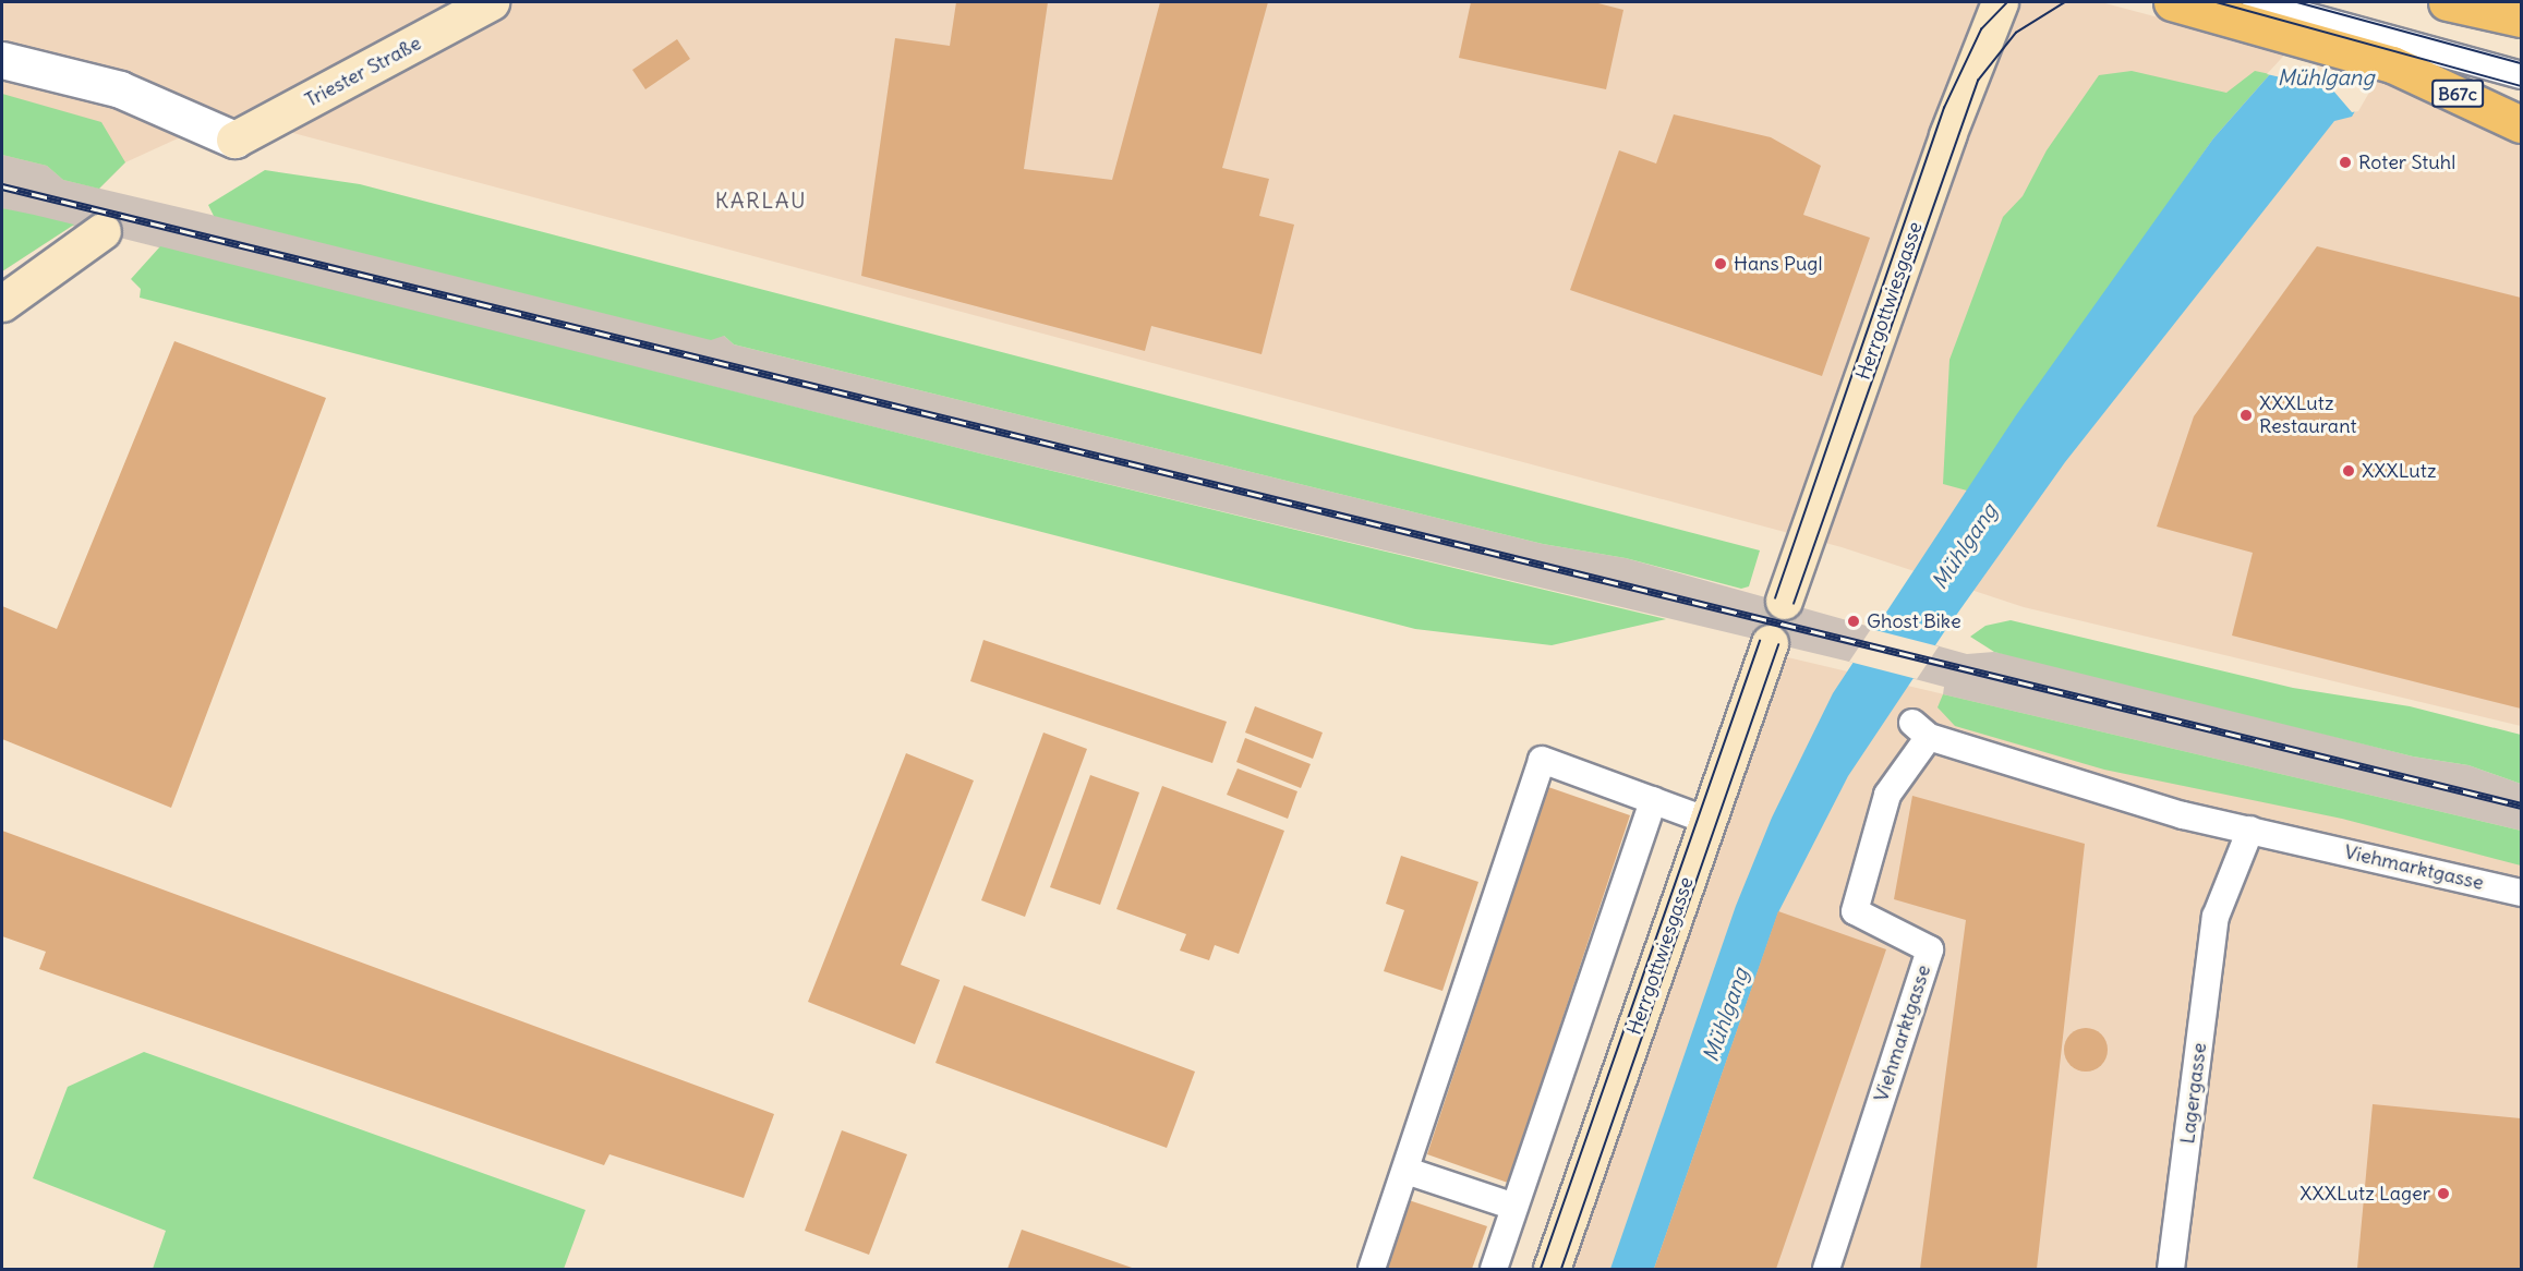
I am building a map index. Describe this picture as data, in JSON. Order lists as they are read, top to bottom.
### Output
{
  "streets": {
    "main road": ["Triester Straße", "B67c", "Herrgottwiesgasse"],
    "lane": ["Viehmarktgasse", "Lagergasse"]
  },
  "crossings": [
    ["Viehmarktgasse", "Lagergasse"]
  ],
  "districts": ["KARLAU"],
  "water": ["Mühlgang"],
  "places": [
    "Roter Stuhl",
    "Hans Pugl",
    "XXXLutz Restaurant",
    "XXXLutz",
    "Ghost Bike",
    "XXXLutz Lager"
  ]
}
